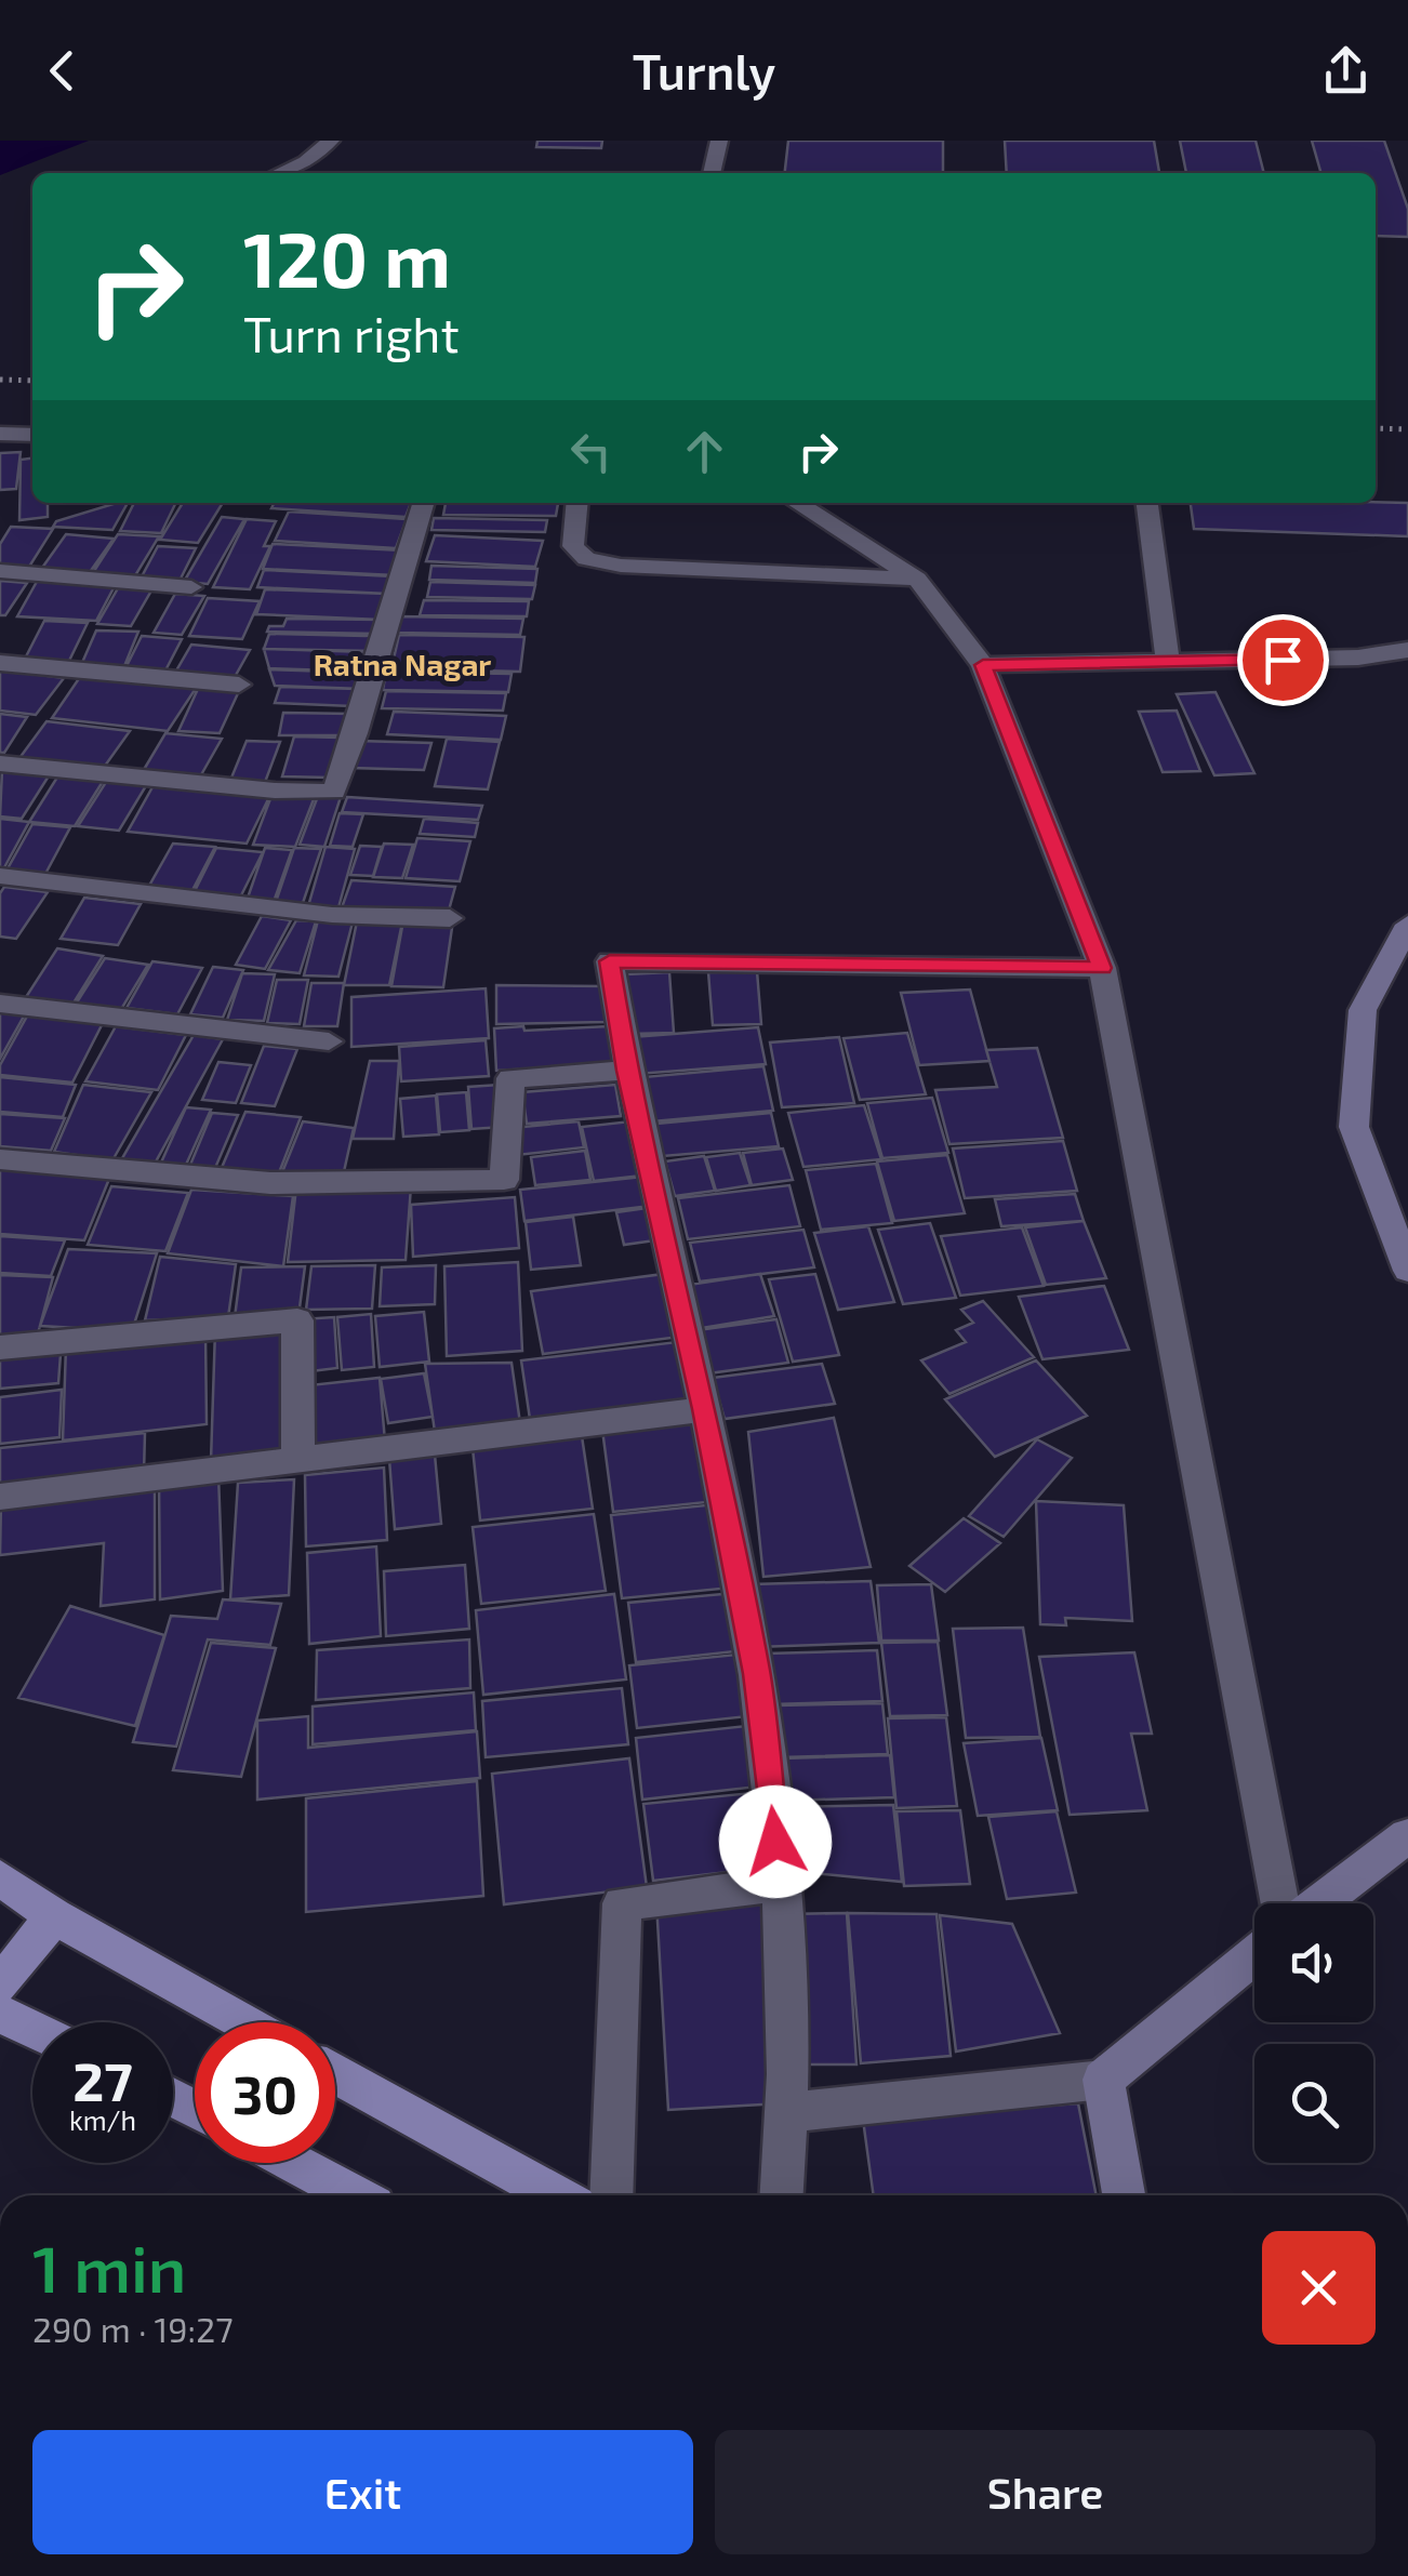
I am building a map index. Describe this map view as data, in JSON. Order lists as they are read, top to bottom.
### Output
{
  "districts": ["Ratna Nagar"],
  "page": {
    "header": "Turnly",
    "turn": ["120 m", "Turn right"],
    "speed": "27 km/h",
    "limit": "30",
    "heading": ["1 min", "290 m · 19:27"],
    "buttons": ["Exit", "Share"]
  }
}
